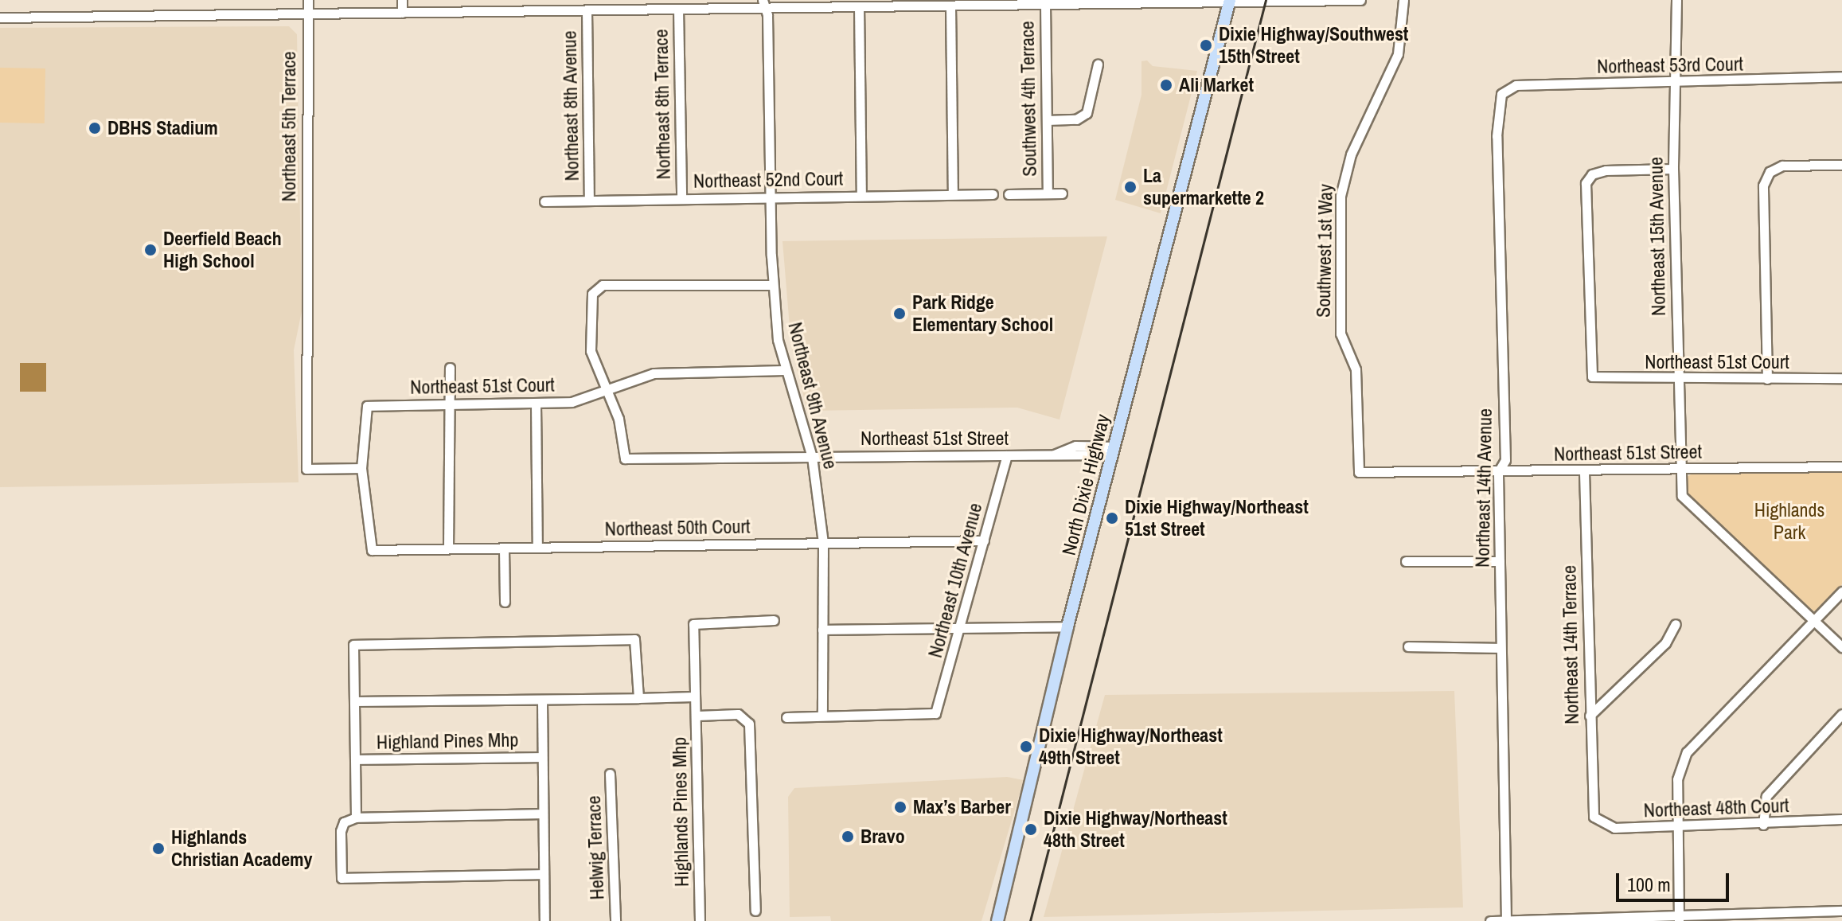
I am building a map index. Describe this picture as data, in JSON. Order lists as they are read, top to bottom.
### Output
{
  "streets": {
    "main road": ["North Dixie Highway"],
    "street": [
      "Northeast 53rd Court",
      "Southwest 4th Terrace",
      "Northeast 8th Terrace",
      "Northeast 8th Avenue",
      "Northeast 5th Terrace",
      "Northeast 52nd Court",
      "Northeast 15th Avenue",
      "Southwest 1st Way",
      "Northeast 51st Court",
      "Northeast 9th Avenue",
      "Northeast 51st Street",
      "Northeast 14th Avenue",
      "Northeast 50th Court",
      "Northeast 10th Avenue",
      "Northeast 14th Terrace",
      "Highland Pines Mhp",
      "Northeast 48th Court",
      "Highlands Pines Mhp",
      "Helwig Terrace"
    ]
  },
  "crossings": [
    ["Northeast 53rd Court", "Northeast 15th Avenue"],
    ["Northeast 53rd Court", "Northeast 14th Avenue"],
    ["Northeast 8th Terrace", "Northeast 52nd Court"],
    ["Northeast 8th Avenue", "Northeast 52nd Court"],
    ["Northeast 5th Terrace", "Northeast 51st Court"],
    ["Northeast 5th Terrace", "Northeast 50th Court"],
    ["Northeast 52nd Court", "Northeast 9th Avenue"],
    ["Northeast 15th Avenue", "Northeast 51st Court"],
    ["Northeast 15th Avenue", "Northeast 51st Street"],
    ["Southwest 1st Way", "Northeast 51st Street"],
    ["Northeast 51st Court", "Northeast 9th Avenue"],
    ["Northeast 51st Court", "Northeast 51st Street"],
    ["Northeast 51st Court", "Northeast 50th Court"],
    ["Northeast 9th Avenue", "Northeast 51st Street"],
    ["Northeast 9th Avenue", "Northeast 50th Court"],
    ["Northeast 9th Avenue", "Northeast 10th Avenue"],
    ["Northeast 51st Street", "North Dixie Highway"],
    ["Northeast 51st Street", "Northeast 14th Avenue"],
    ["Northeast 51st Street", "Northeast 10th Avenue"],
    ["Northeast 51st Street", "Northeast 14th Terrace"],
    ["Northeast 50th Court", "Northeast 10th Avenue"],
    ["Northeast 14th Terrace", "Northeast 48th Court"]
  ],
  "parks": ["Highlands Park"],
  "places": [
    "Dixie Highway/Southwest 15th Street",
    "Ali Market",
    "DBHS Stadium",
    "La supermarkette 2",
    "Deerfield Beach High School",
    "Park Ridge Elementary School",
    "Dixie Highway/Northeast 51st Street",
    "Dixie Highway/Northeast 49th Street",
    "Max’s Barber",
    "Dixie Highway/Northeast 48th Street",
    "Bravo",
    "Highlands Christian Academy"
  ],
  "scale_bar": "100 m"
}
